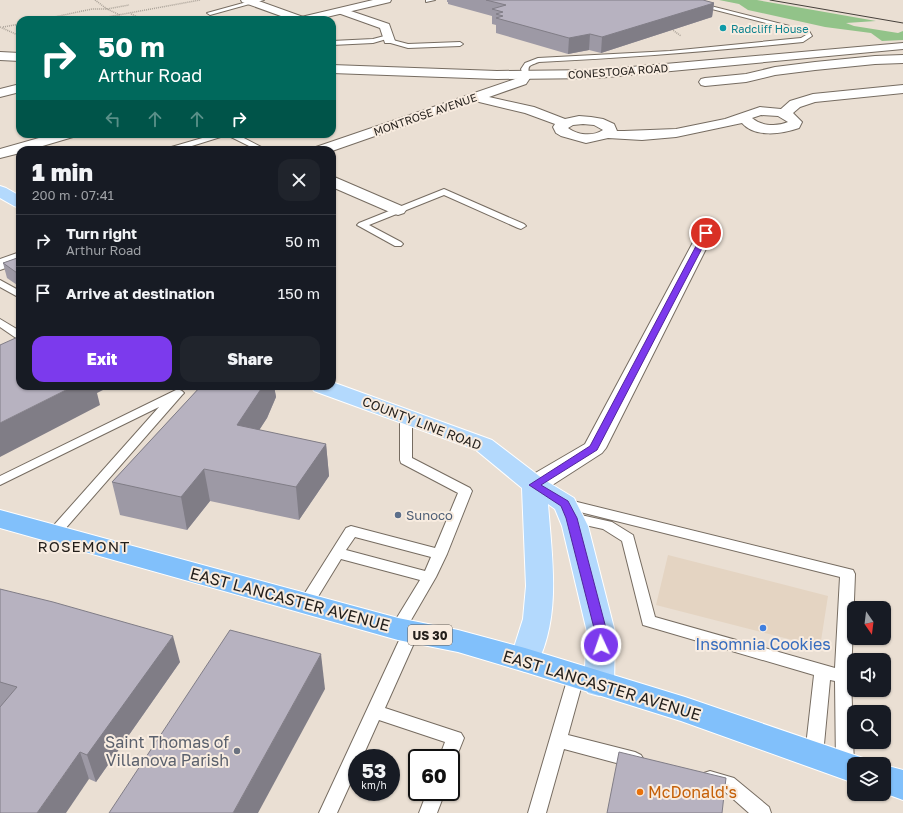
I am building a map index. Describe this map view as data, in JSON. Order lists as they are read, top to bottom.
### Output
{
  "streets": {
    "highway": ["EAST LANCASTER AVENUE", "US 30"],
    "main road": ["COUNTY LINE ROAD"],
    "street": ["CONESTOGA ROAD", "MONTROSE AVENUE"]
  },
  "crossings": [
    ["CONESTOGA ROAD", "MONTROSE AVENUE"]
  ],
  "districts": ["ROSEMONT"],
  "places": [
    "Radcliff House",
    "Sunoco",
    "Insomnia Cookies",
    "Saint Thomas of Villanova Parish",
    "McDonald's"
  ],
  "north": "bottom",
  "page": {
    "turn": ["50 m", "Arthur Road"],
    "heading": ["1 min", "200 m · 07:41"],
    "list": [
      {
        "name": "Turn right",
        "note": "Arthur Road",
        "value": "50 m"
      },
      {
        "name": "Arrive at destination",
        "value": "150 m"
      }
    ],
    "buttons": ["Exit", "Share"],
    "speed": "53 km/h",
    "limit": "60"
  }
}
